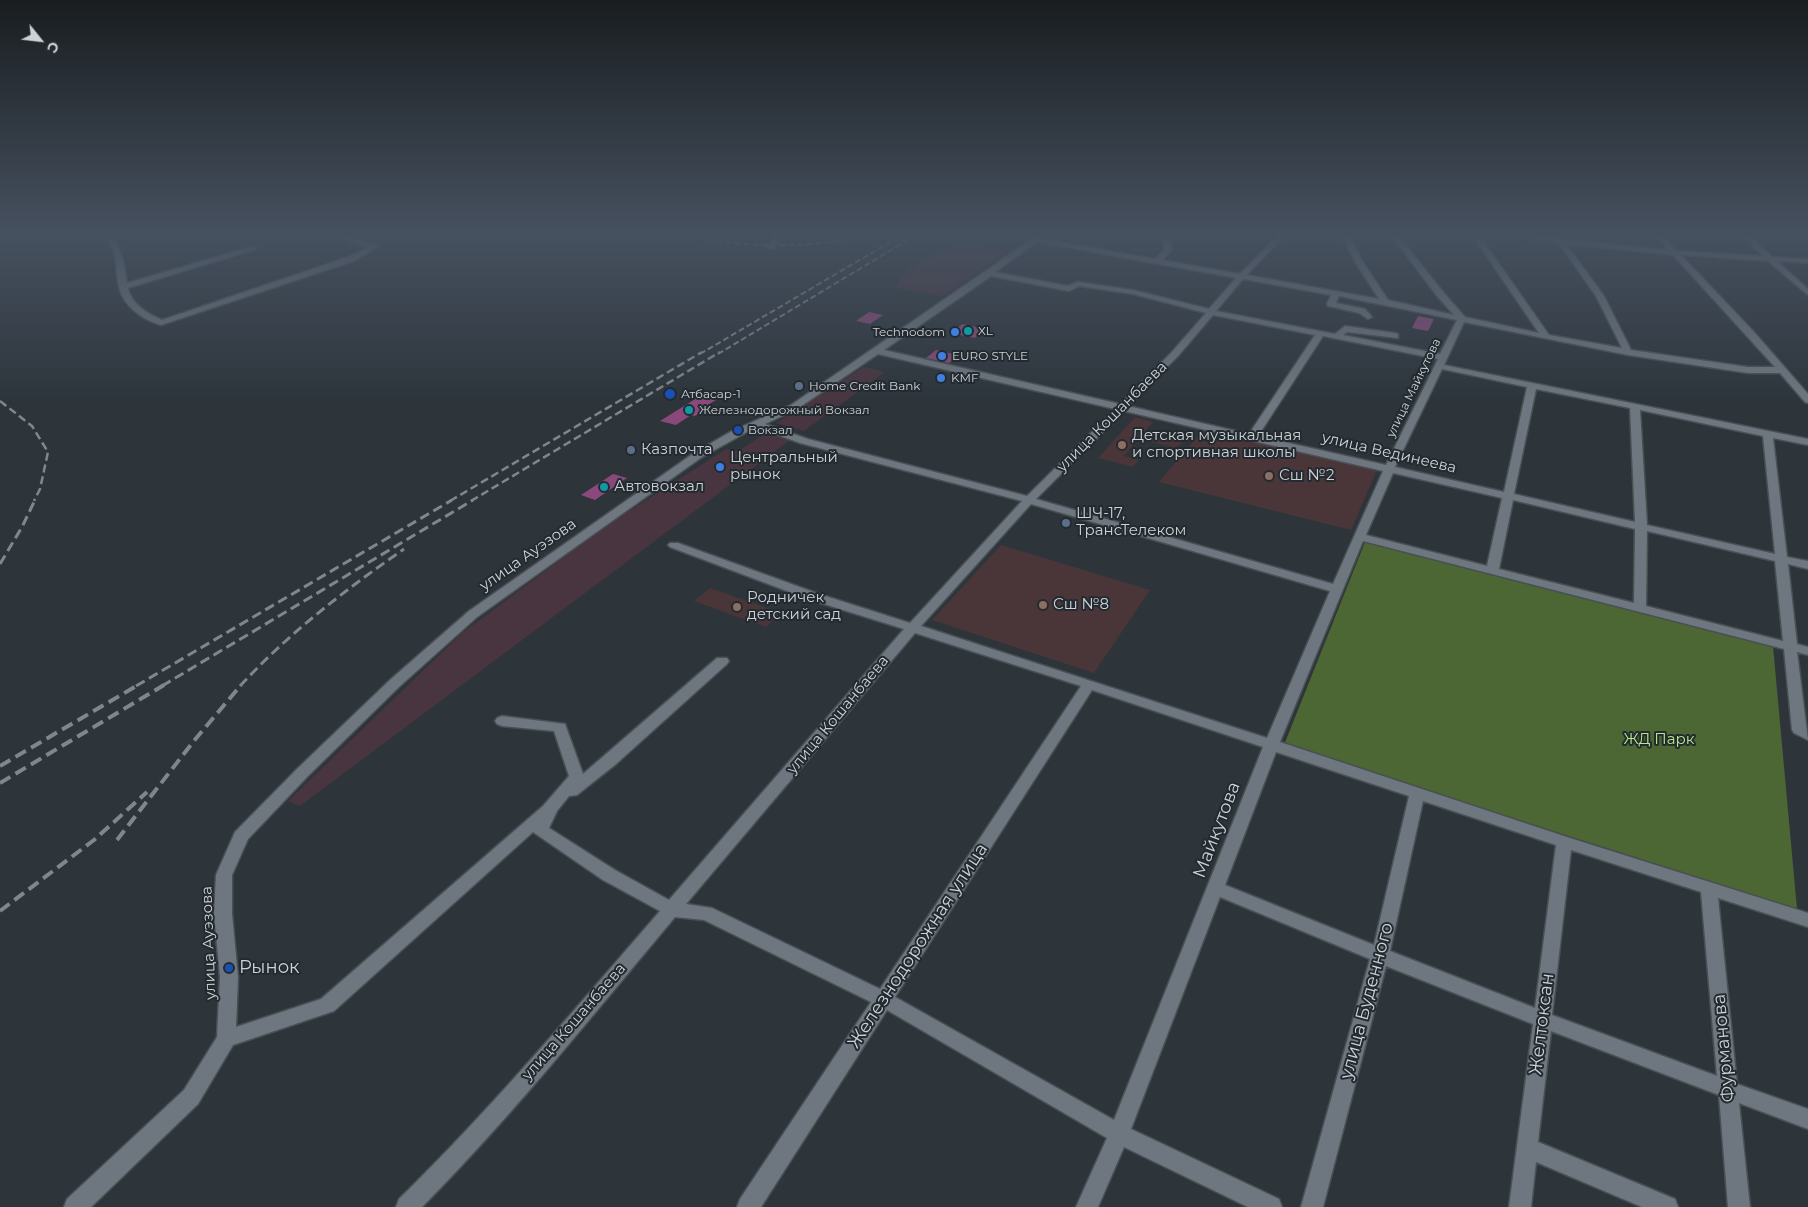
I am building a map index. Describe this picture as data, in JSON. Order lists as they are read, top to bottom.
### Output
{
  "streets": {
    "street": [
      "улица Майкутова",
      "улица Кошанбаева",
      "улица Вединеева",
      "улица Ауэзова",
      "Майкутова",
      "Железнодорожная улица",
      "улица Буденного",
      "Желтоксан",
      "Фурманова"
    ]
  },
  "crossings": [
    ["улица Майкутова", "улица Вединеева"],
    ["улица Майкутова", "Майкутова"],
    ["улица Кошанбаева", "улица Вединеева"],
    ["улица Вединеева", "улица Ауэзова"],
    ["улица Вединеева", "Майкутова"]
  ],
  "parks": ["ЖД Парк"],
  "places": [
    "XL",
    "Technodom",
    "EURO STYLE",
    "KMF",
    "Home Credit Bank",
    "Атбасар-1",
    "Железнодорожный Вокзал",
    "Вокзал",
    "Детская музыкальная и спортивная школы",
    "Казпочта",
    "Центральный рынок",
    "Сш №2",
    "Автовокзал",
    "ШЧ-17, ТрансТелеком",
    "Сш №8",
    "Родничек детский сад",
    "Рынок"
  ],
  "north": "bottom right"
}
